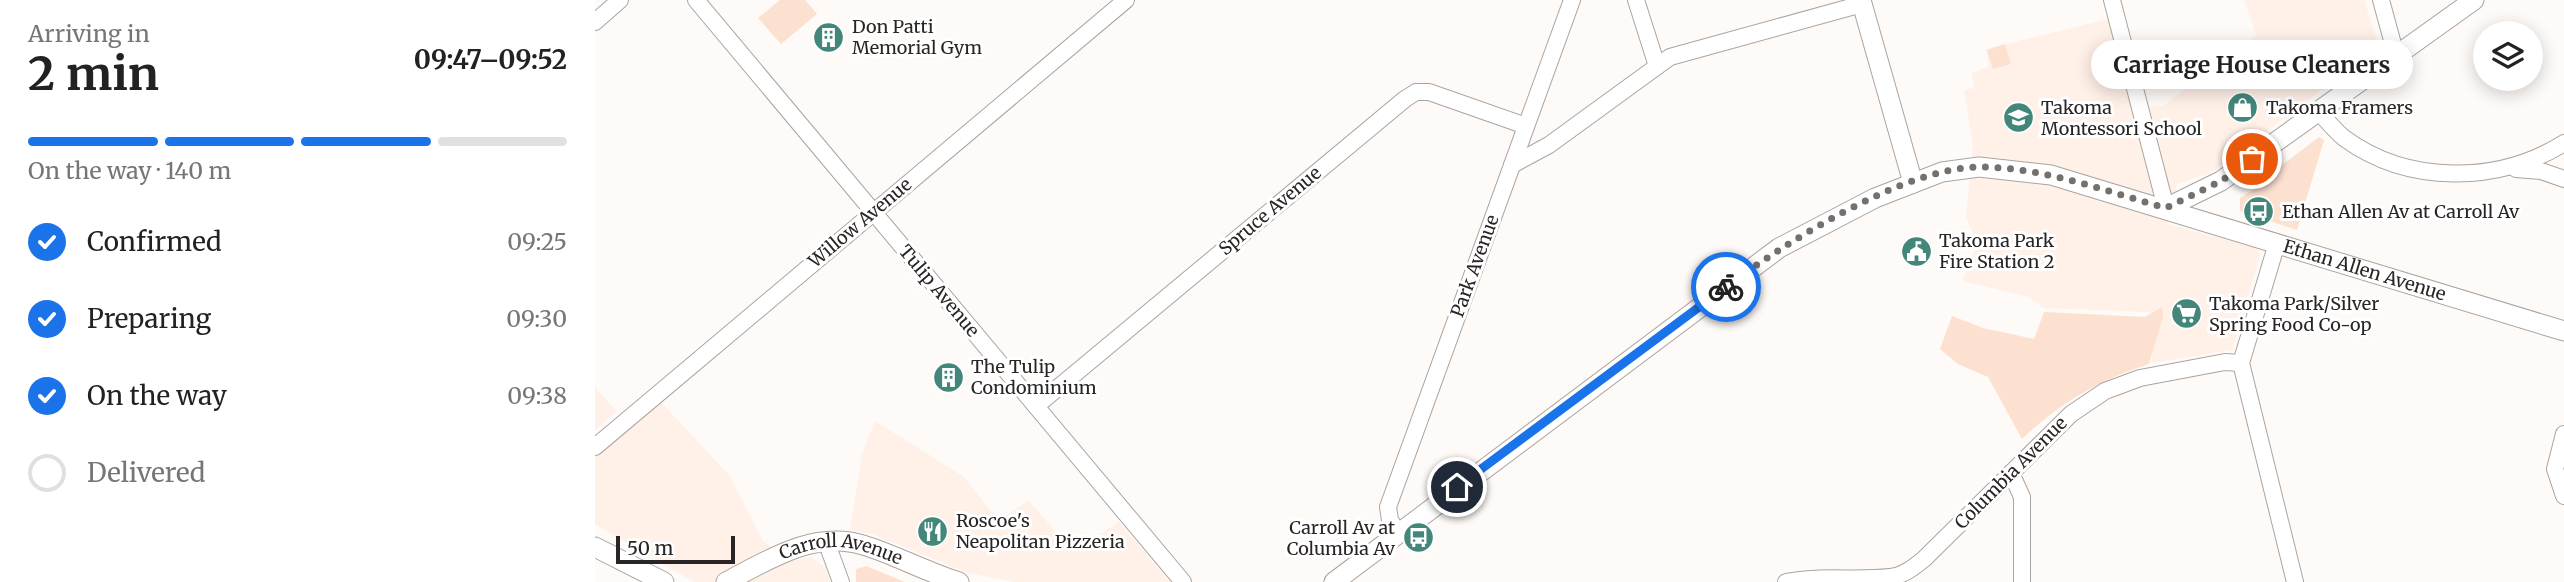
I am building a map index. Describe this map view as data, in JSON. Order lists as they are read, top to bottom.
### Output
{
  "streets": {
    "main road": ["Ethan Allen Avenue", "Carroll Avenue"],
    "street": [
      "Spruce Avenue",
      "Willow Avenue",
      "Park Avenue",
      "Tulip Avenue",
      "Columbia Avenue"
    ]
  },
  "crossings": [
    ["Spruce Avenue", "Park Avenue"],
    ["Spruce Avenue", "Tulip Avenue"],
    ["Willow Avenue", "Tulip Avenue"]
  ],
  "places": {
    "building": ["Don Patti Memorial Gym", "The Tulip Condominium"],
    "shop": ["Takoma Framers"],
    "school or university": ["Takoma Montessori School"],
    "other": ["Carriage House Cleaners"],
    "bus stop": ["Ethan Allen Av at Carroll Av", "Carroll Av at Columbia Av"],
    "public building": ["Takoma Park Fire Station 2"],
    "supermarket": ["Takoma Park/Silver Spring Food Co-op"],
    "restaurant": ["Roscoe's Neapolitan Pizzeria"]
  },
  "scale_bar": "50 m",
  "page": {
    "heading": ["2 min", "Arriving in", "09:47–09:52"],
    "bubble": "Carriage House Cleaners",
    "bar": "On the way · 140 m",
    "list": [
      ["Confirmed", "09:25"],
      ["Preparing", "09:30"],
      ["On the way", "09:38"],
      "Delivered"
    ],
    "scale": "50 m"
  }
}
